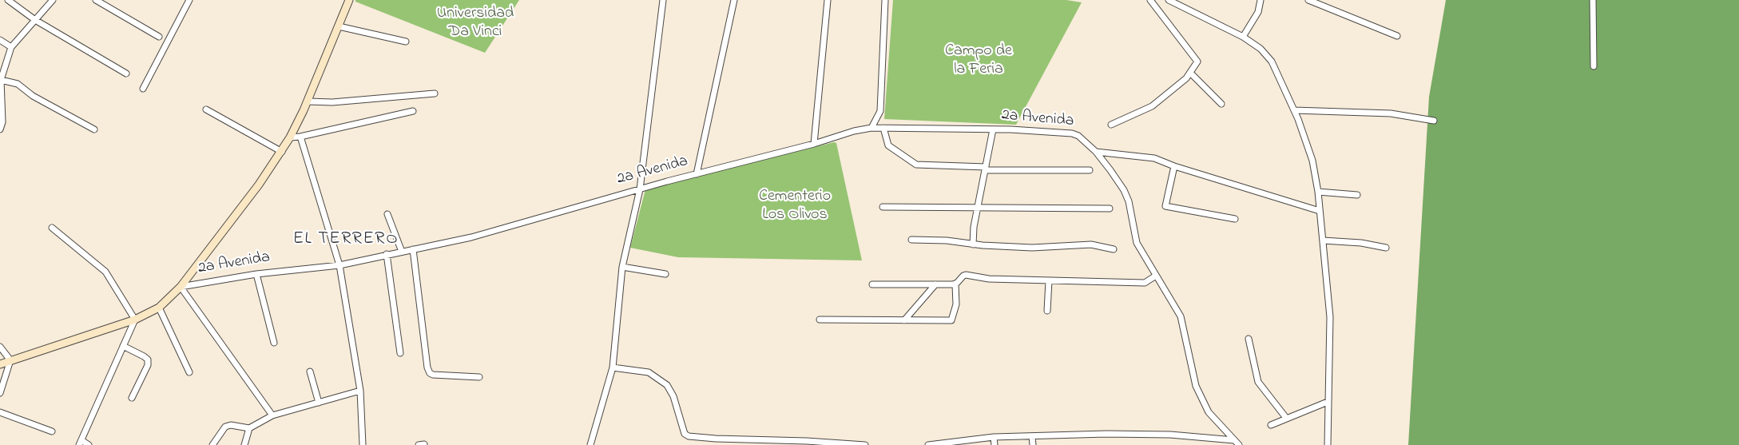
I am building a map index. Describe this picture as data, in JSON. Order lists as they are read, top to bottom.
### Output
{
  "streets": {
    "street": ["2a Avenida"]
  },
  "districts": ["EL TERRERO"],
  "parks": ["Universidad Da Vinci", "Campo de la Feria", "Cementerio Los Olivos"]
}
